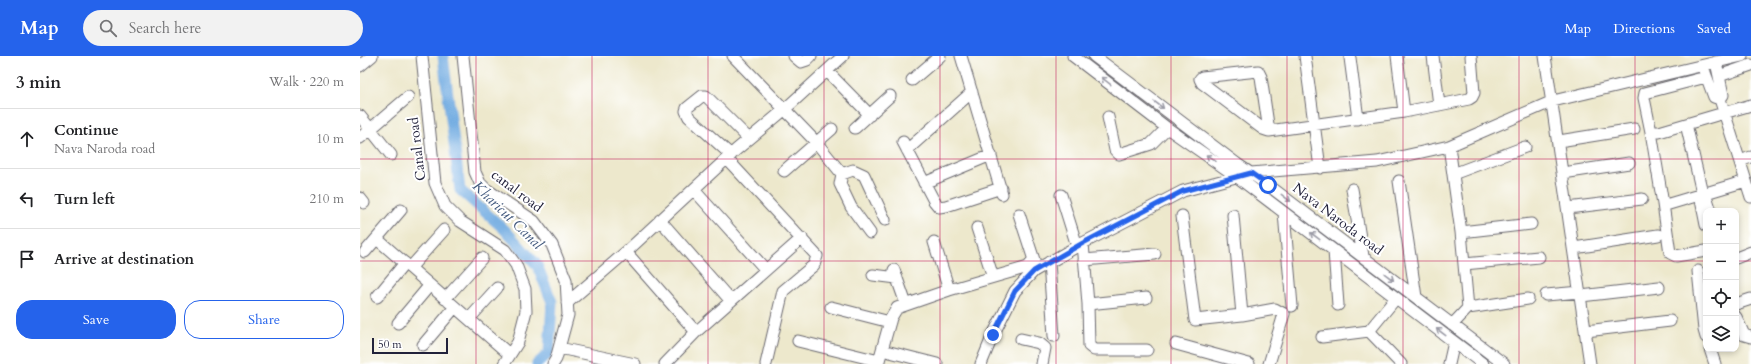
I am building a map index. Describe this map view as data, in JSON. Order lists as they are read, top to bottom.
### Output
{
  "streets": {
    "street": ["Canal road", "canal road", "Nava Naroda road"]
  },
  "water": ["Kharicut Canal"],
  "scale_bar": "50 m",
  "page": {
    "header": "Map",
    "search": "Search here",
    "nav": ["Map", "Directions", "Saved"],
    "heading": ["3 min", "Walk · 220 m"],
    "list": [
      ["Continue", "Nava Naroda road", "10 m"],
      ["Turn left", "210 m"],
      "Arrive at destination"
    ],
    "map_buttons": ["+", "−"],
    "buttons": ["Save", "Share"],
    "scale": "50 m"
  }
}
